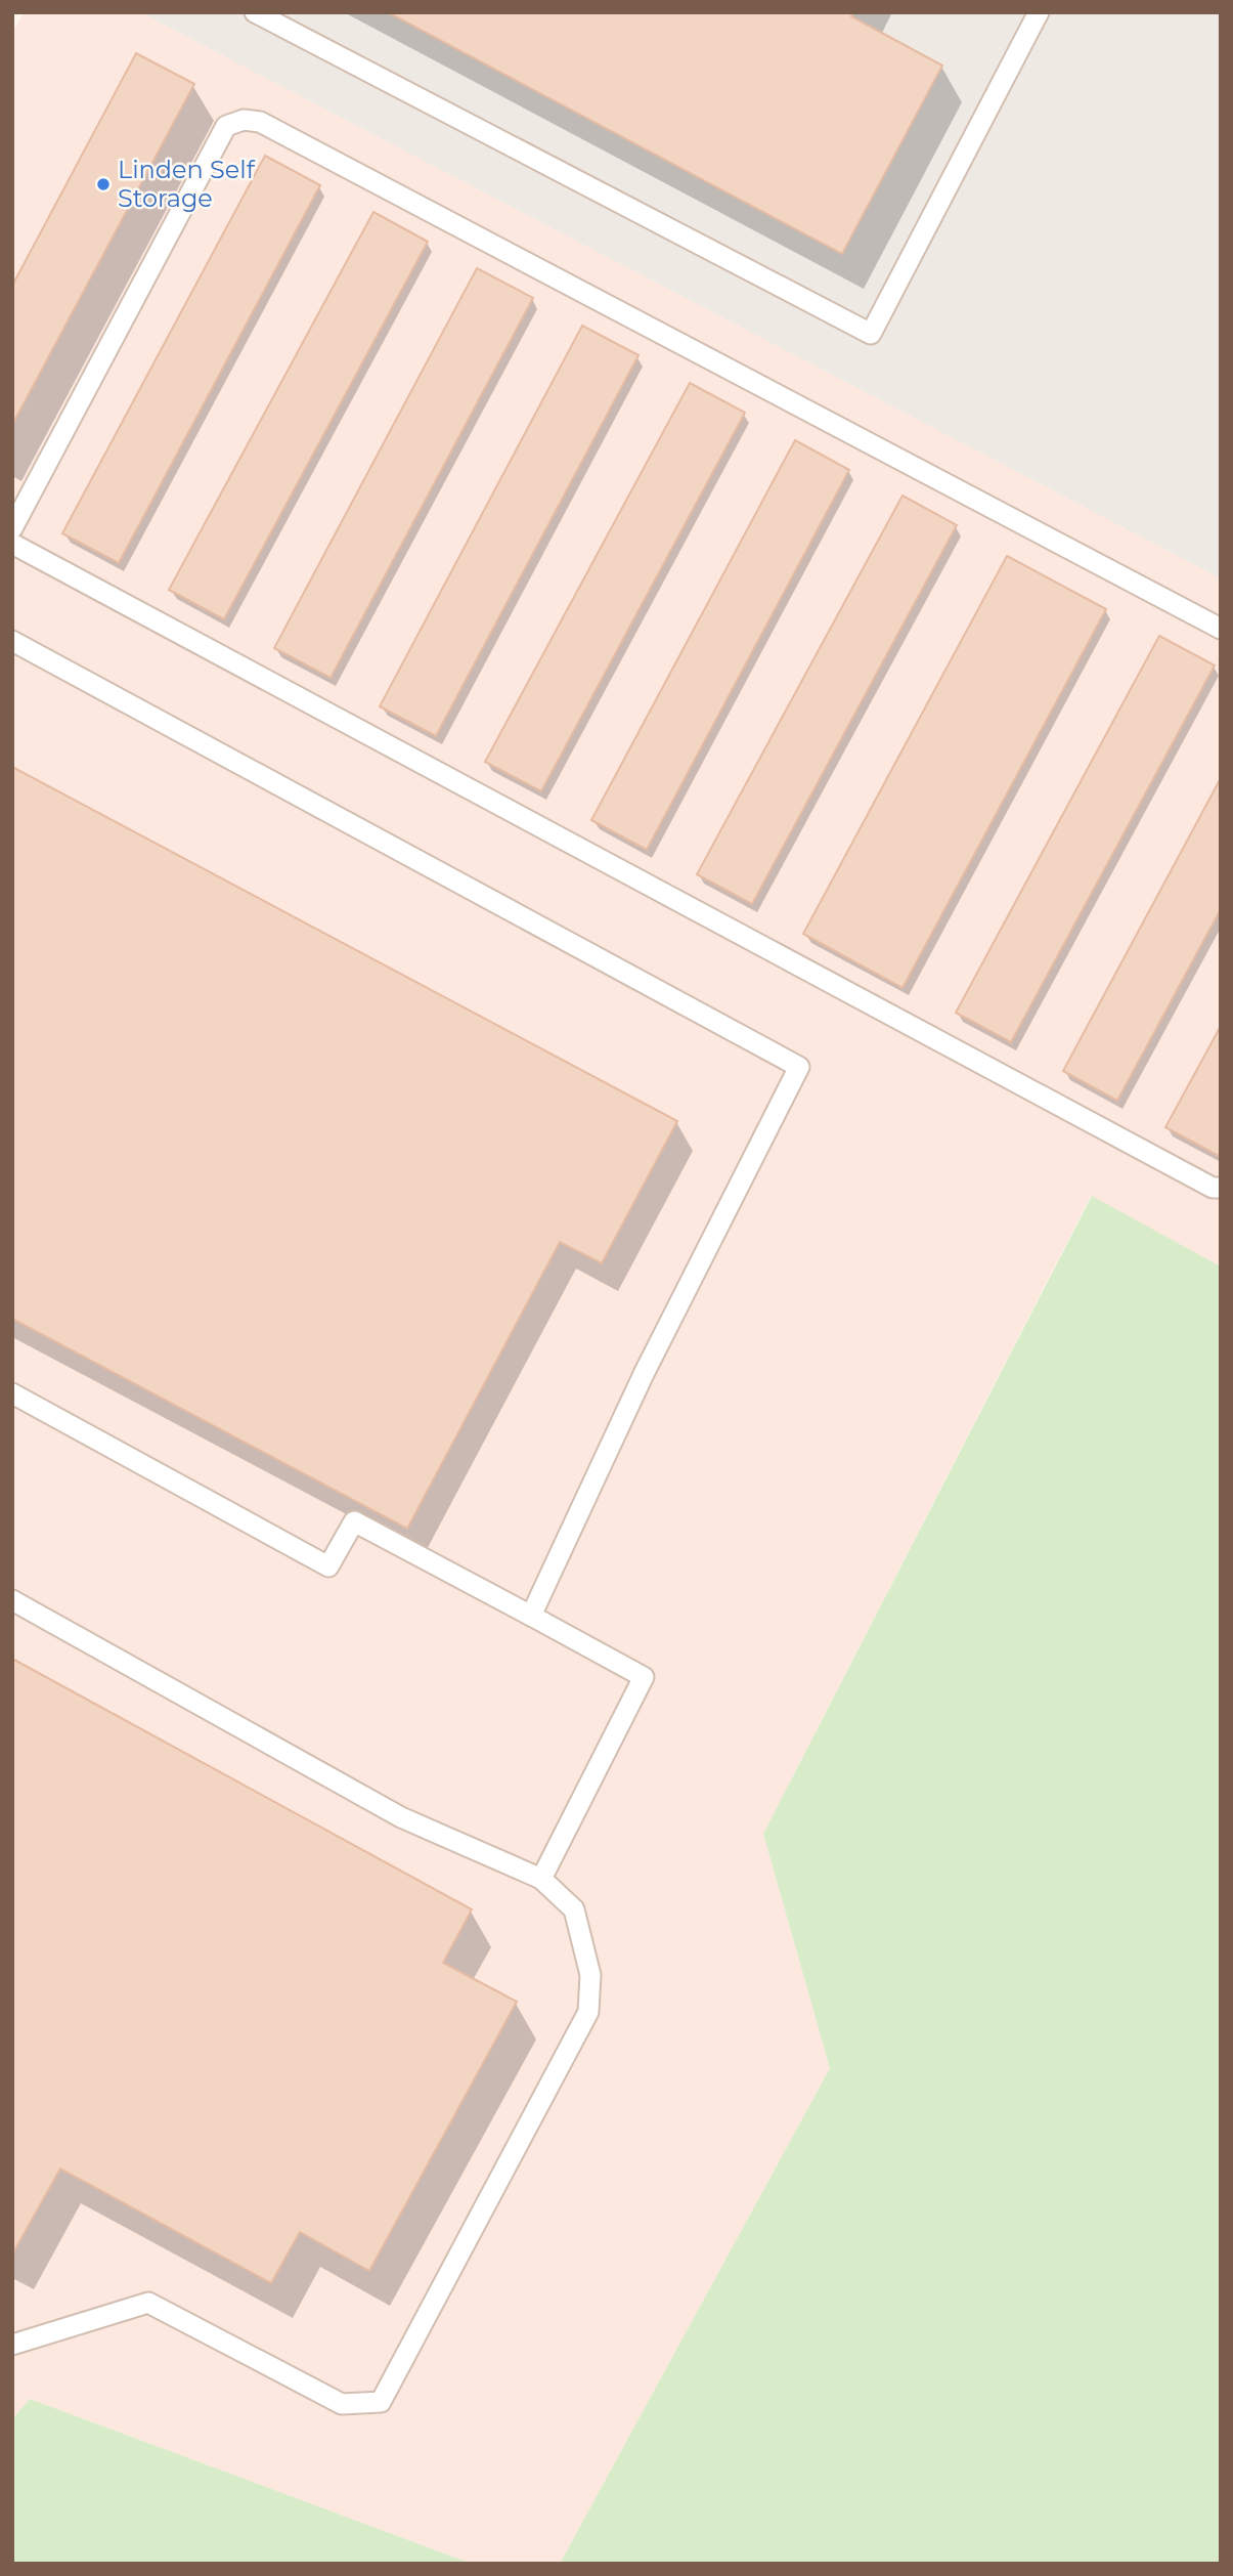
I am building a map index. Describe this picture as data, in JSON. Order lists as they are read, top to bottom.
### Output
{
  "places": ["Linden Self Storage"]
}
